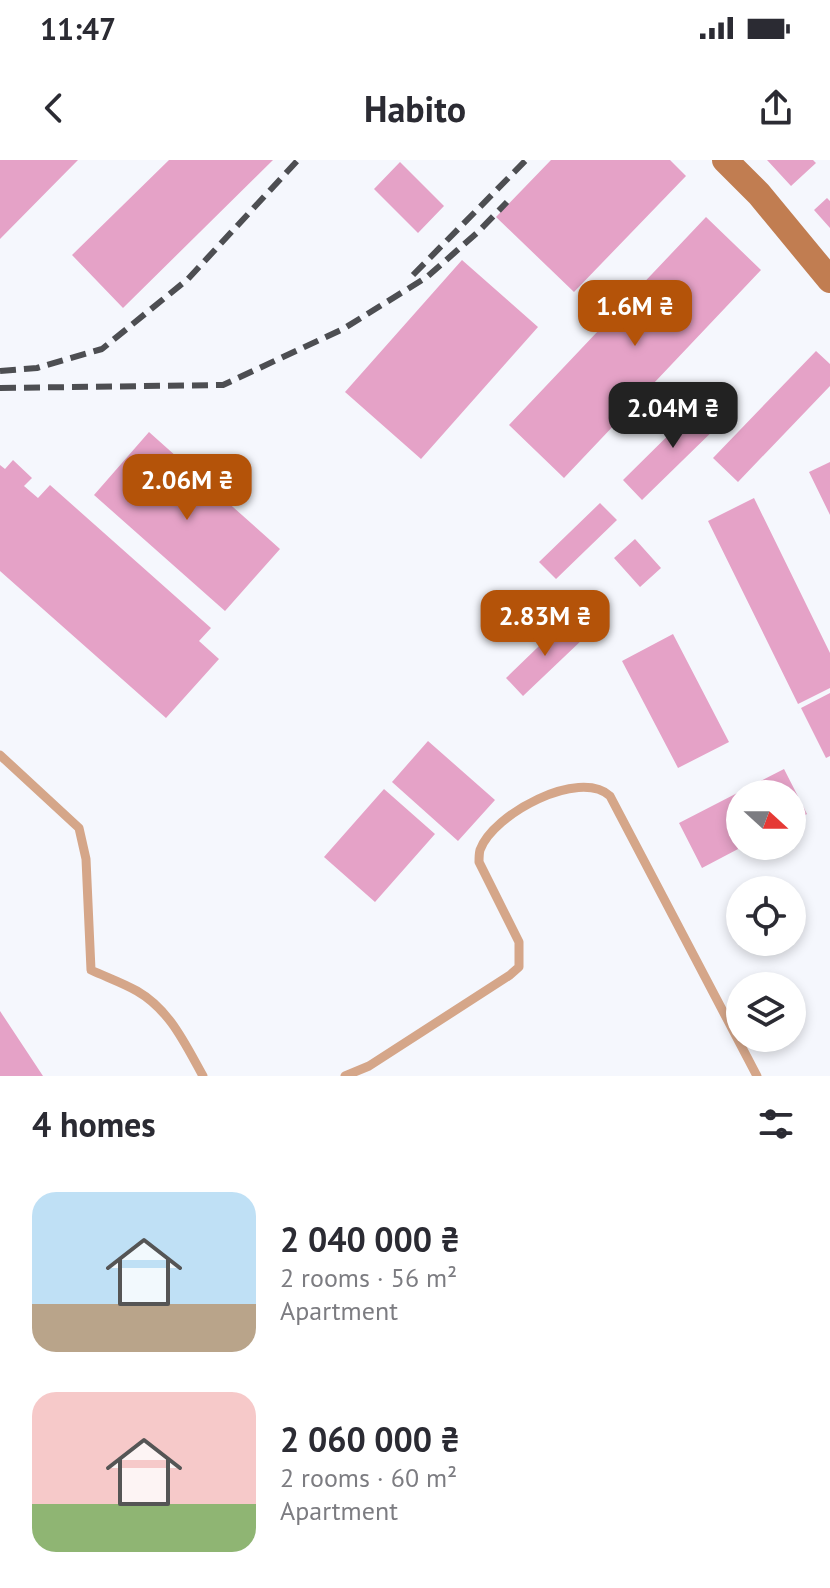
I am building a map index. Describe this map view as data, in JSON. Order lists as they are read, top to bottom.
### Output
{
  "north": "right",
  "page": {
    "status": "11:47",
    "header": "Habito",
    "price": [
      "1.6M ₴",
      "2.04M ₴",
      "2.06M ₴",
      "2.83M ₴"
    ],
    "heading": "4 homes",
    "list": [
      {
        "name": "2 040 000 ₴",
        "note": "2 rooms · 56 m² · Apartment"
      },
      {
        "name": "2 060 000 ₴",
        "note": "2 rooms · 60 m² · Apartment"
      }
    ]
  }
}
